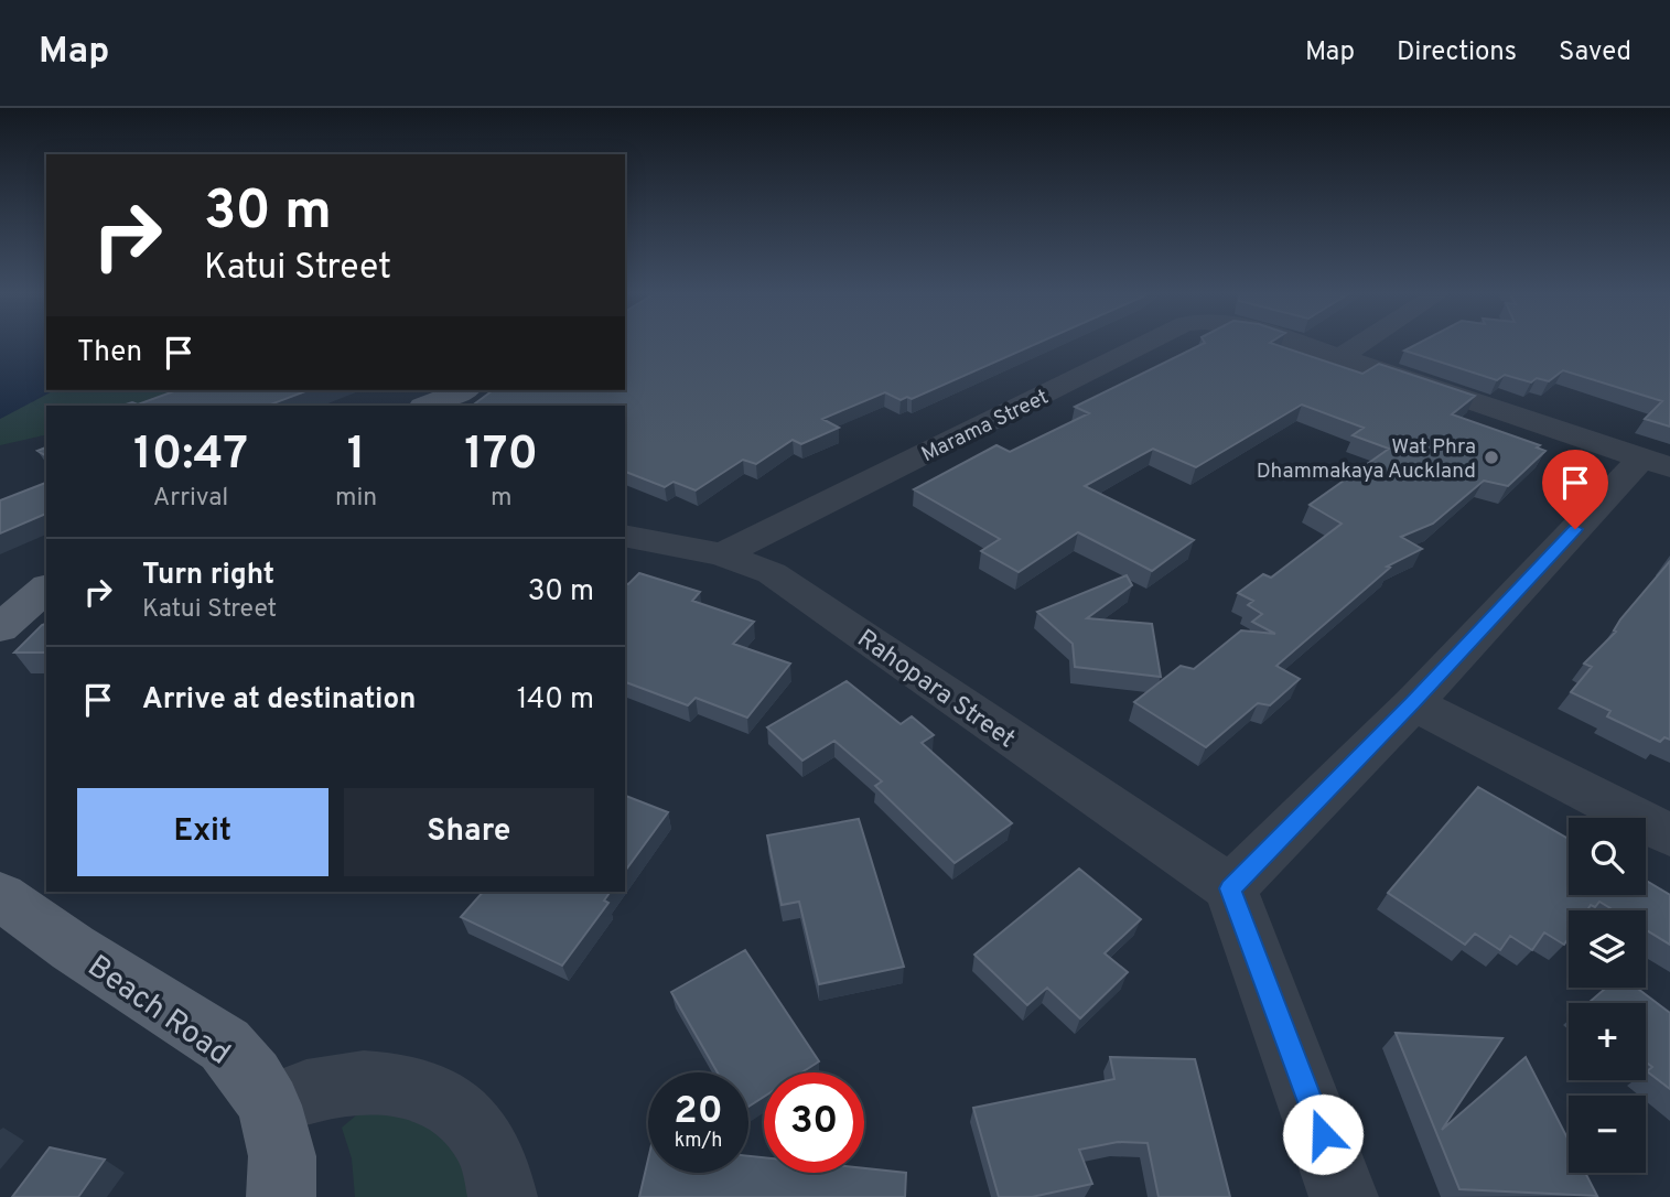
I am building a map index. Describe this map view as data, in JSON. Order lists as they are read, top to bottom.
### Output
{
  "streets": {
    "main road": ["Beach Road"],
    "street": ["Marama Street", "Rahopara Street"]
  },
  "crossings": [
    ["Marama Street", "Rahopara Street"]
  ],
  "places": ["Wat Phra Dhammakaya Auckland"],
  "page": {
    "header": "Map",
    "nav": ["Map", "Directions", "Saved"],
    "turn": ["30 m", "Katui Street"],
    "then": "Then",
    "eta": [
      "10:47",
      "Arrival",
      "1",
      "min",
      "170",
      "m"
    ],
    "list": [
      {
        "name": "Turn right",
        "note": "Katui Street",
        "value": "30 m"
      },
      {
        "name": "Arrive at destination",
        "value": "140 m"
      }
    ],
    "buttons": ["Exit", "Share"],
    "map_buttons": ["+", "−"],
    "speed": "20 km/h",
    "limit": "30"
  }
}
